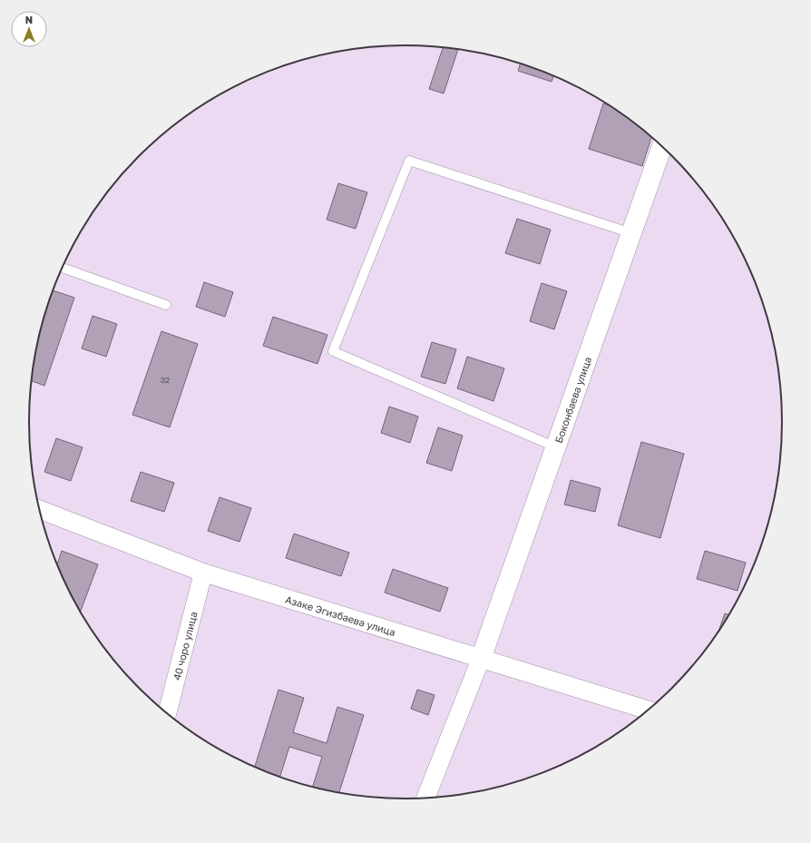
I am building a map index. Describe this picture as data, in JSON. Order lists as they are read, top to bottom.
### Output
{
  "streets": {
    "street": ["Боконбаева улица", "Азаке Эгизбаева улица", "40 чоро улица"]
  },
  "crossings": [
    ["Боконбаева улица", "Азаке Эгизбаева улица"],
    ["Азаке Эгизбаева улица", "40 чоро улица"]
  ],
  "house_numbers": ["32"],
  "north": "top"
}
